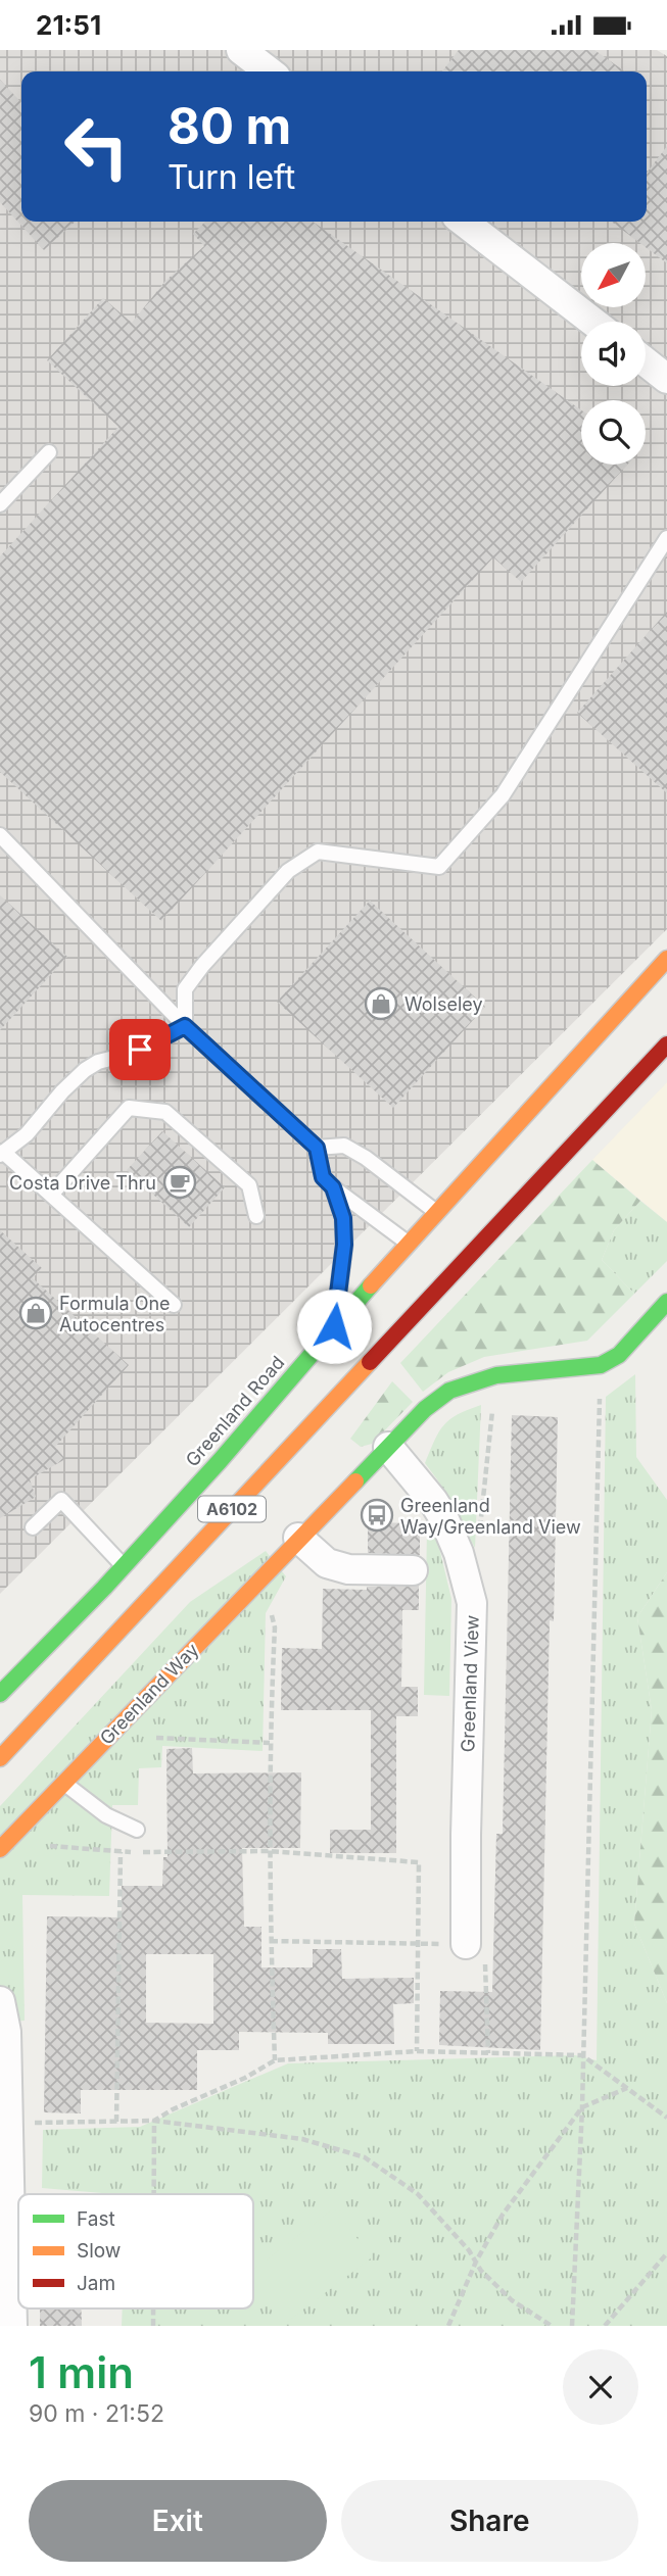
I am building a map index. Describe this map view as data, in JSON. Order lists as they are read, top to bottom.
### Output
{
  "streets": {
    "main road": ["Greenland Road", "A6102", "Greenland Way"],
    "street": ["Greenland View"]
  },
  "crossings": [
    ["Greenland View", "Greenland Way"]
  ],
  "places": {
    "shop": ["Wolseley", "Formula One Autocentres"],
    "cafe": ["Costa Drive Thru"],
    "bus stop": ["Greenland Way/Greenland View"]
  },
  "legend": ["Fast", "Slow", "Jam"],
  "north": "bottom left",
  "page": {
    "status": "21:51",
    "turn": ["80 m", "Turn left"],
    "heading": ["1 min", "90 m · 21:52"],
    "buttons": ["Exit", "Share"]
  }
}
